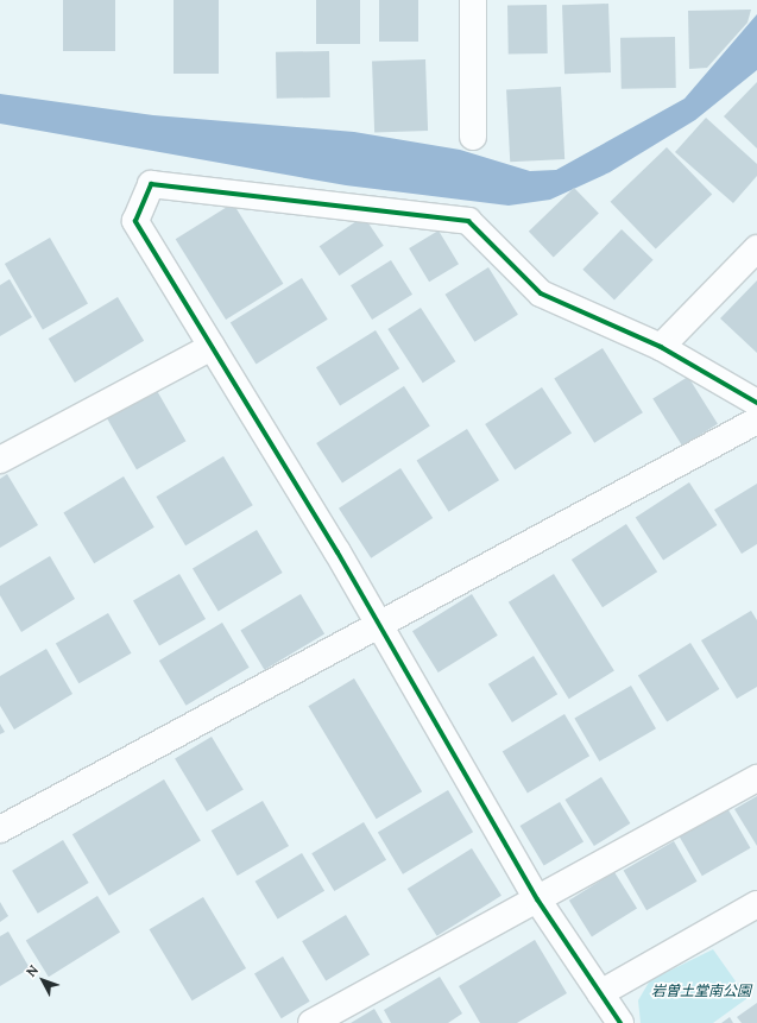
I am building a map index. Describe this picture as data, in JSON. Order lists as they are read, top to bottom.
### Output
{
  "parks": ["岩曽土堂南公園"],
  "north": "top left"
}
